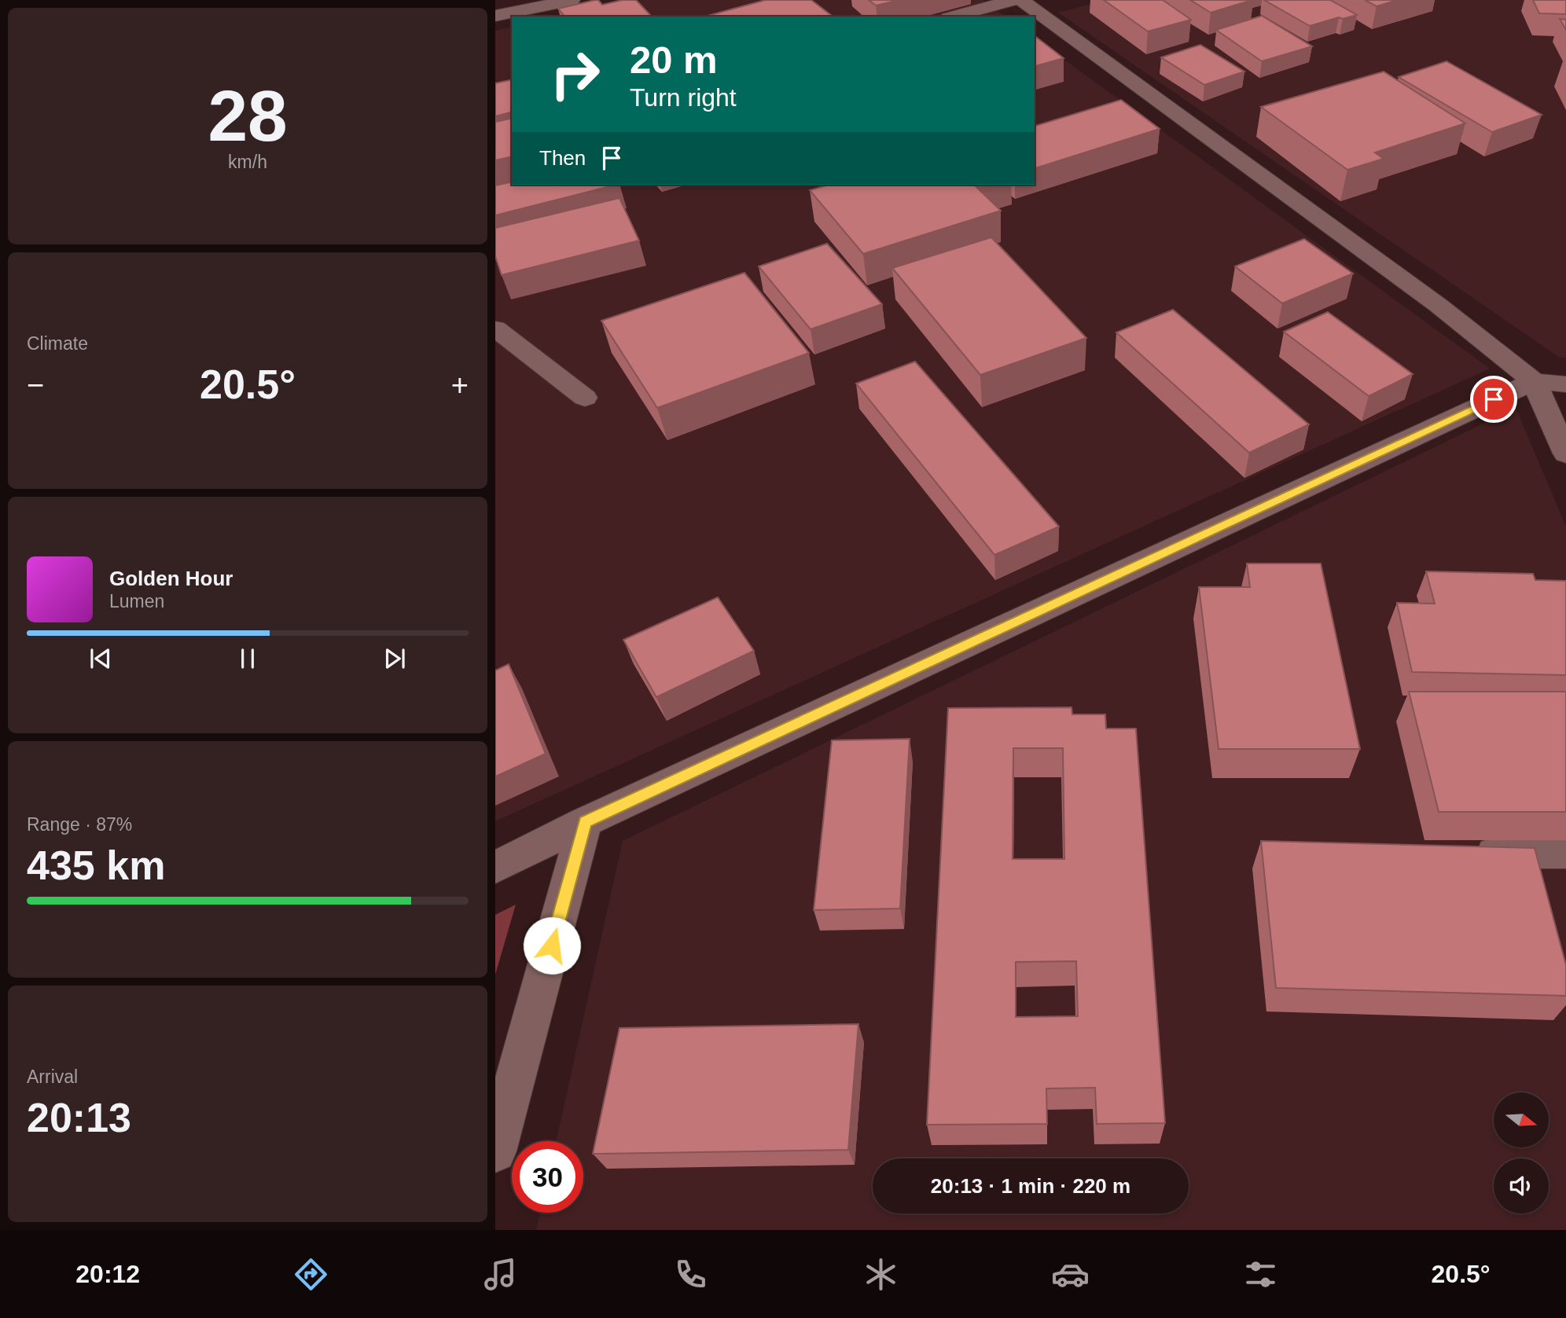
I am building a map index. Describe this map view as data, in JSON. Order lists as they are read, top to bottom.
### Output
{
  "north": "right",
  "page": {
    "tile": [
      ["28", "km/h"],
      "Climate",
      ["Range · 87%", "435 km"],
      ["Arrival", "20:13"]
    ],
    "turn": ["20 m", "Turn right"],
    "then": "Then",
    "heat": ["−", "20.5°", "+"],
    "song": ["Golden Hour", "Lumen"],
    "limit": "30",
    "trip": "20:13 · 1 min · 220 m",
    "tabs": ["20:12", "20.5°"]
  }
}
